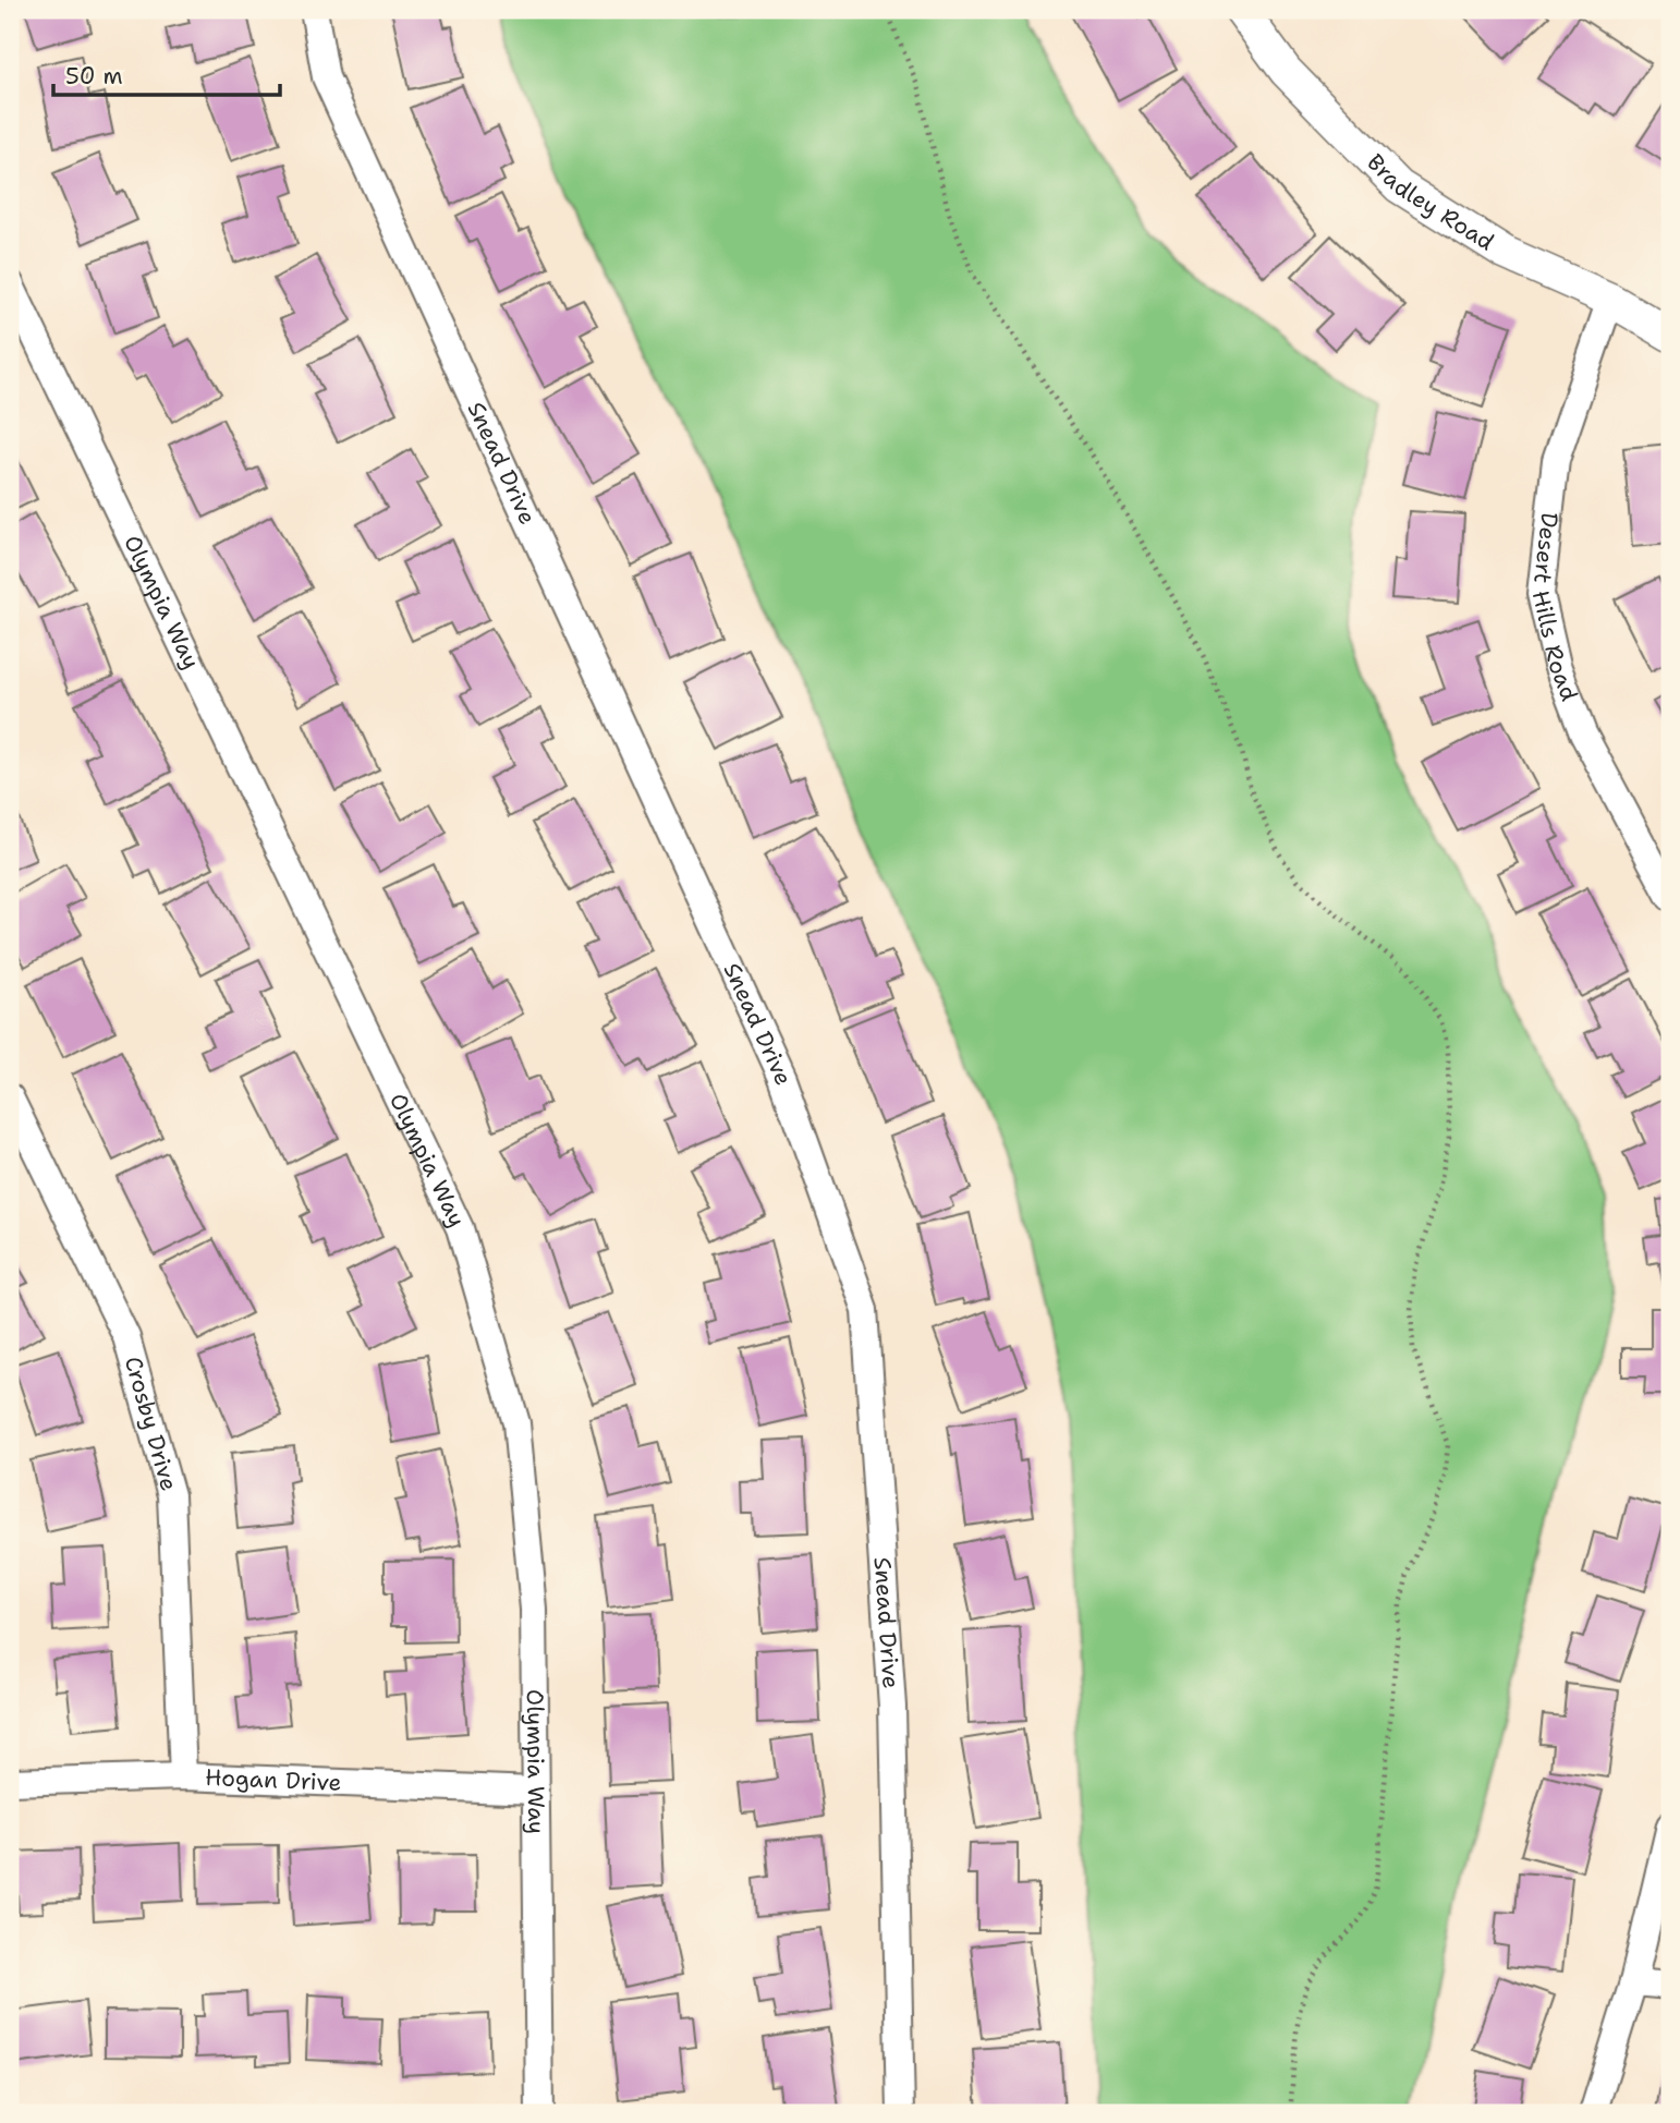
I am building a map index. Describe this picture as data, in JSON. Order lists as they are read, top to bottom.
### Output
{
  "streets": {
    "street": [
      "Bradley Road",
      "Snead Drive",
      "Olympia Way",
      "Desert Hills Road",
      "Crosby Drive",
      "Hogan Drive"
    ]
  },
  "crossings": [
    ["Bradley Road", "Desert Hills Road"],
    ["Olympia Way", "Hogan Drive"],
    ["Crosby Drive", "Hogan Drive"]
  ],
  "scale_bar": "50 m"
}
